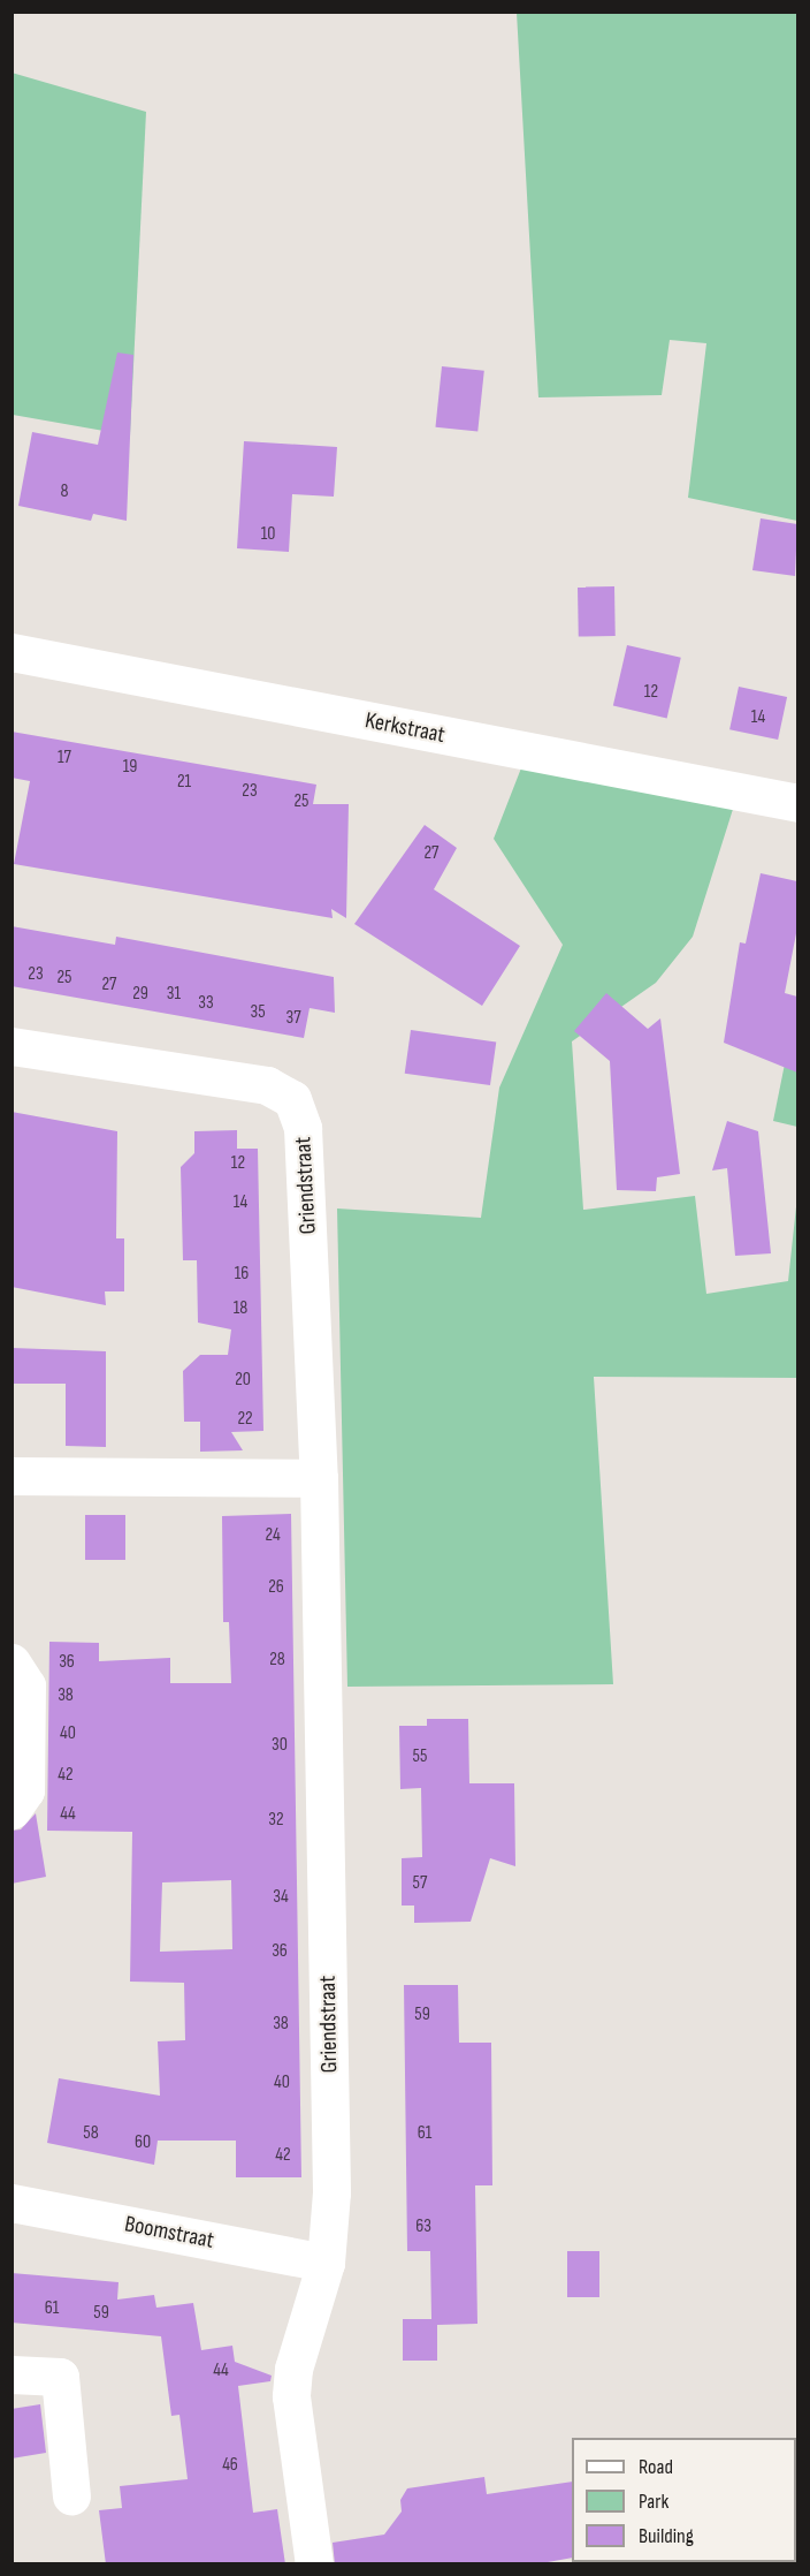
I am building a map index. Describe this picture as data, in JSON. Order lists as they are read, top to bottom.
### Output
{
  "streets": {
    "street": ["Kerkstraat", "Griendstraat", "Boomstraat"]
  },
  "crossings": [
    ["Griendstraat", "Boomstraat"]
  ],
  "house_numbers": [
    "8",
    "10",
    "12",
    "14",
    "17",
    "19",
    "21",
    "23",
    "25",
    "27",
    "23",
    "25",
    "27",
    "29",
    "31",
    "33",
    "35",
    "37",
    "12",
    "14",
    "16",
    "18",
    "20",
    "22",
    "24",
    "26",
    "28",
    "36",
    "38",
    "40",
    "30",
    "55",
    "42",
    "44",
    "32",
    "57",
    "34",
    "36",
    "59",
    "38",
    "40",
    "58",
    "61",
    "60",
    "42",
    "63",
    "61",
    "59",
    "44",
    "46"
  ],
  "legend": ["Road", "Park", "Building"]
}
